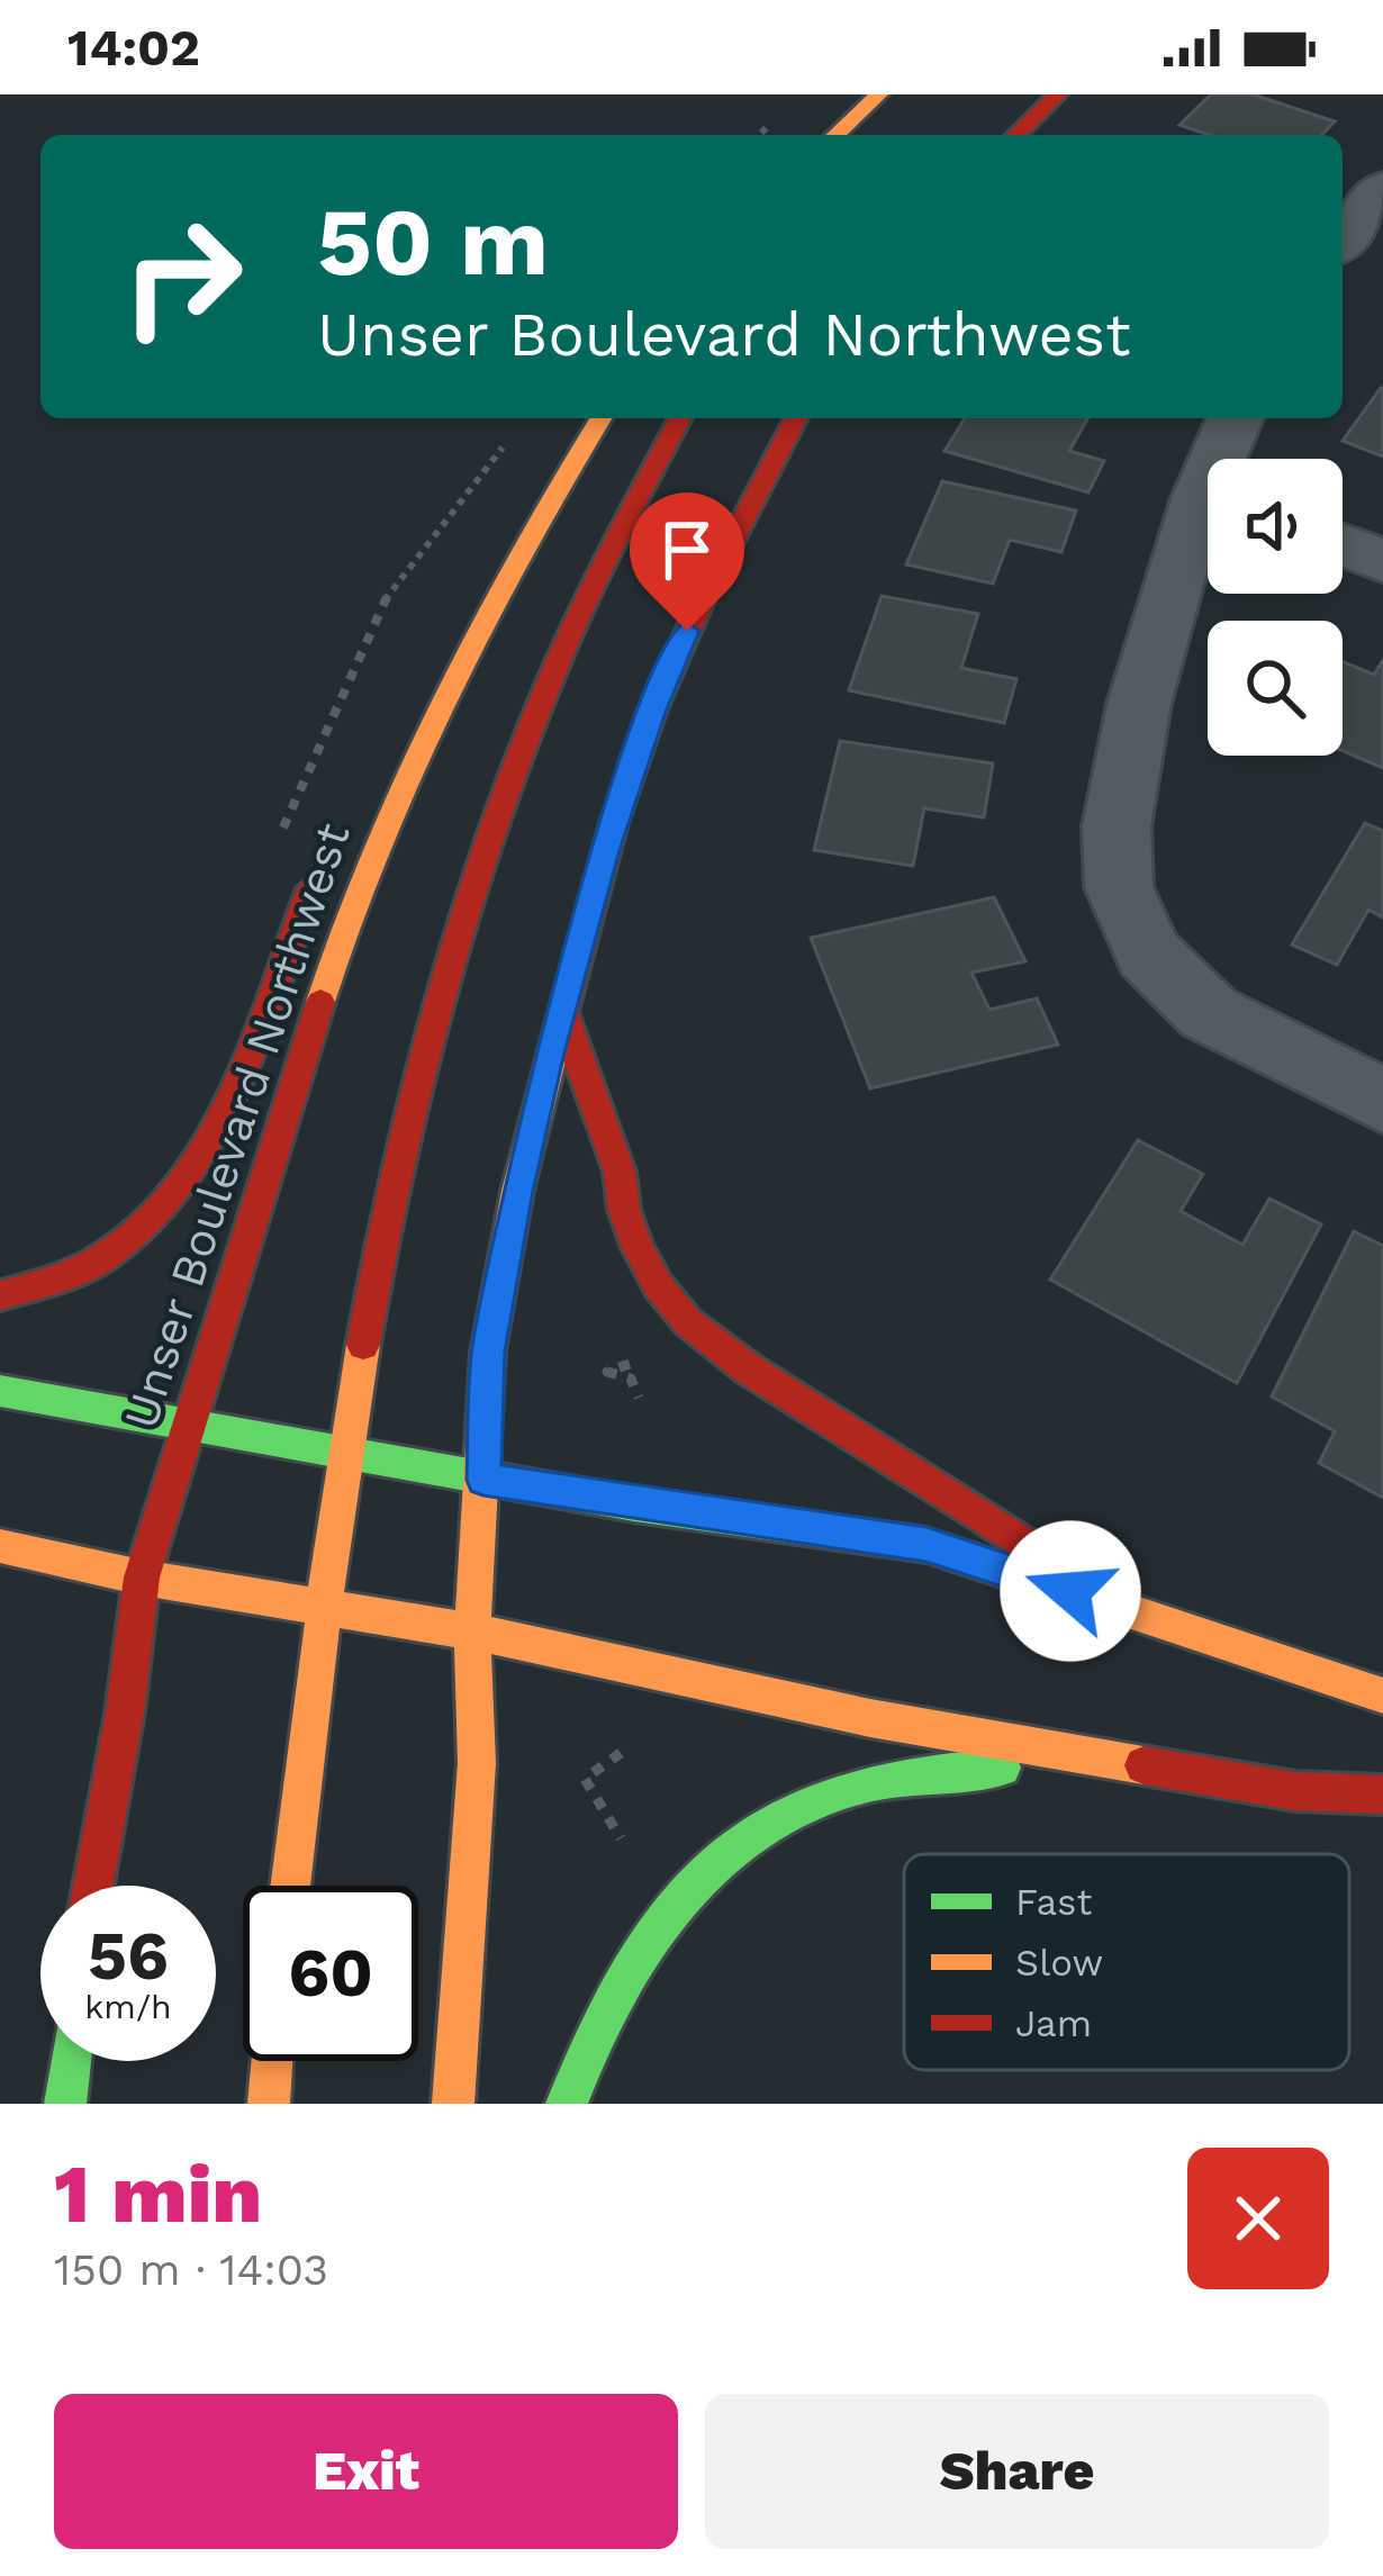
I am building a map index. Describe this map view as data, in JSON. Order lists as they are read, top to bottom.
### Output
{
  "streets": {
    "main road": ["Unser Boulevard Northwest"]
  },
  "legend": ["Fast", "Slow", "Jam"],
  "page": {
    "status": "14:02",
    "turn": ["50 m", "Unser Boulevard Northwest"],
    "speed": "56 km/h",
    "limit": "60",
    "heading": ["1 min", "150 m · 14:03"],
    "buttons": ["Exit", "Share"]
  }
}
